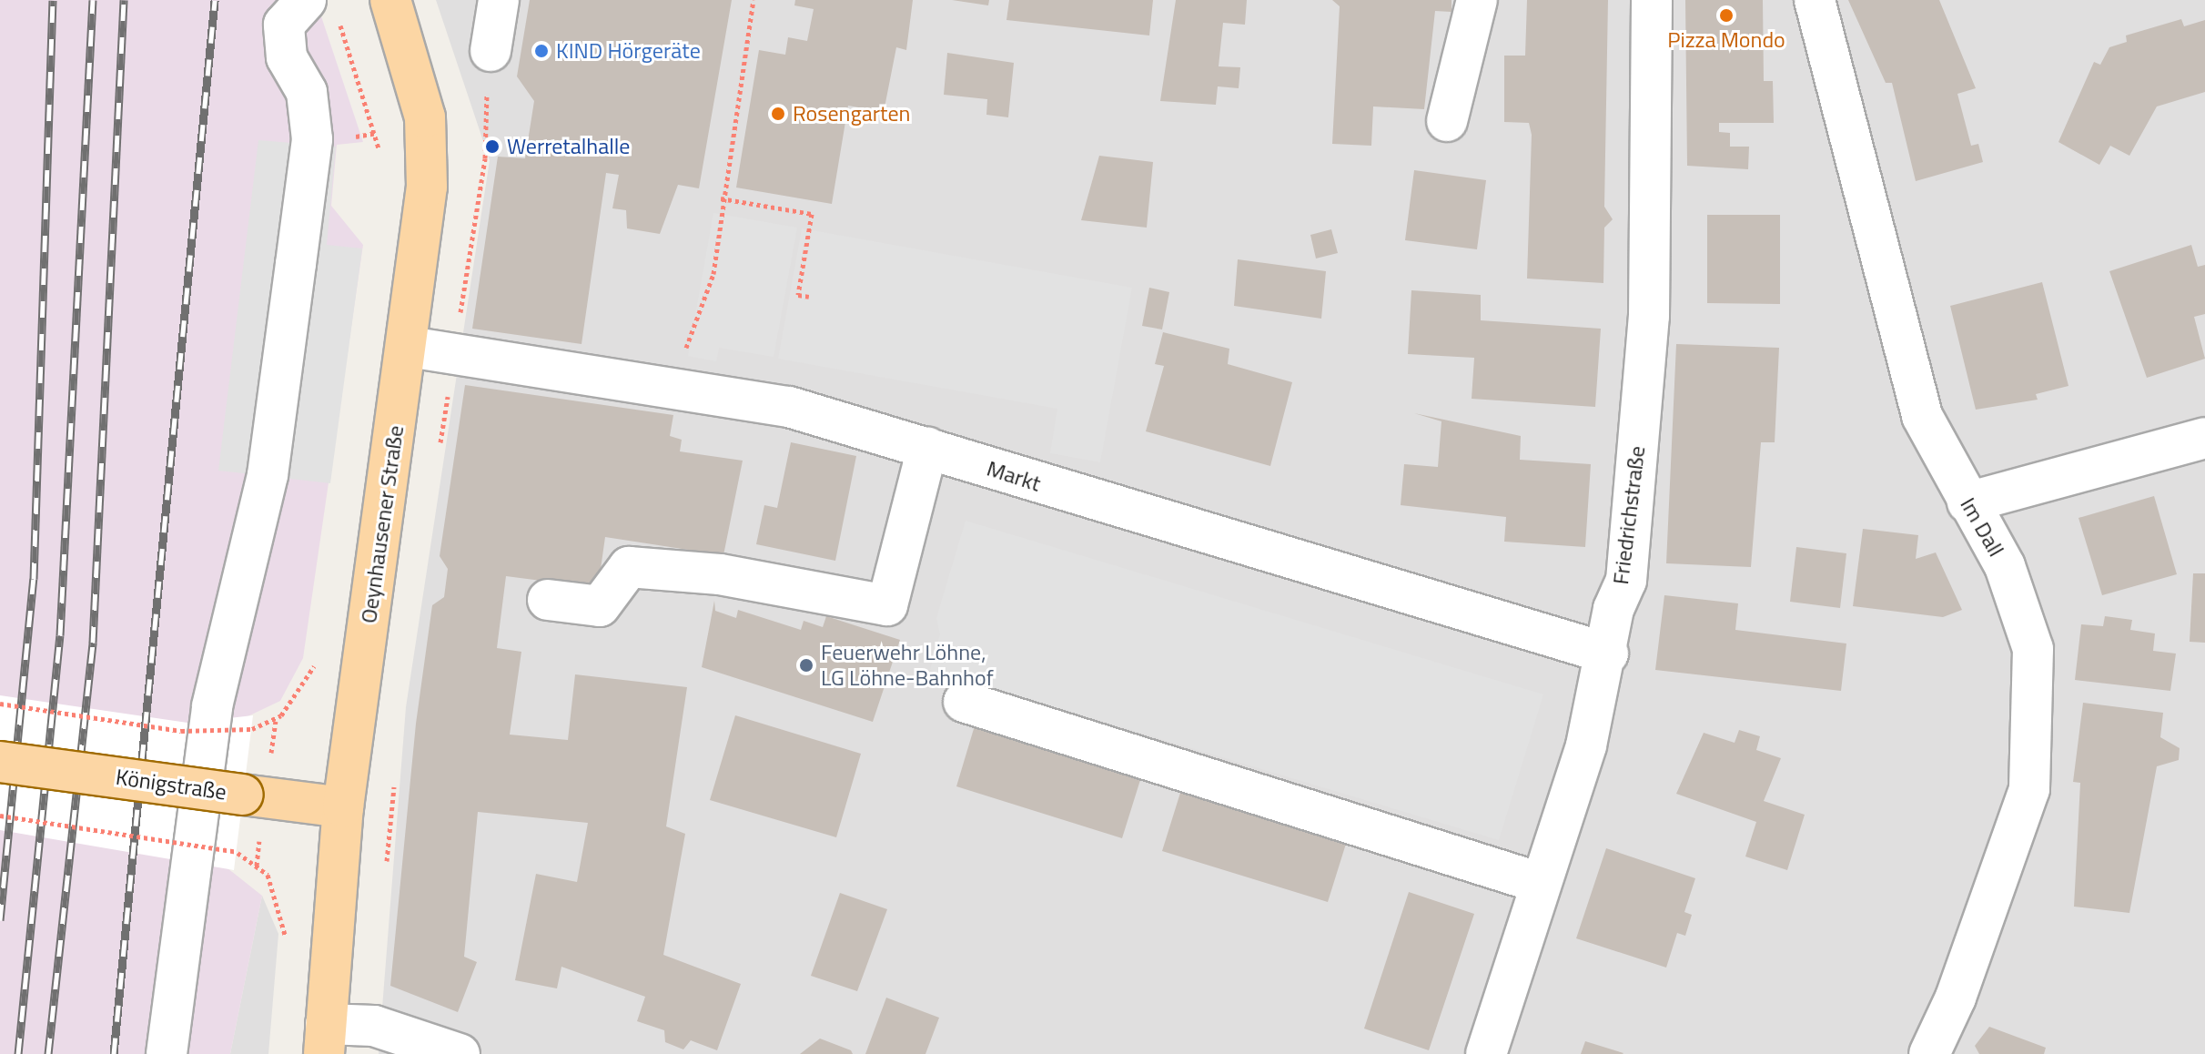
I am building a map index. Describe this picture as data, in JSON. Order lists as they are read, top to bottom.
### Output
{
  "streets": {
    "main road": ["Oeynhausener Straße", "Königstraße"],
    "street": ["Markt", "Friedrichstraße", "Im Dall"]
  },
  "crossings": [
    ["Markt", "Friedrichstraße"],
    ["Markt", "Oeynhausener Straße"],
    ["Oeynhausener Straße", "Königstraße"]
  ],
  "places": [
    "Pizza Mondo",
    "KIND Hörgeräte",
    "Rosengarten",
    "Werretalhalle",
    "Feuerwehr Löhne, LG Löhne-Bahnhof"
  ]
}
